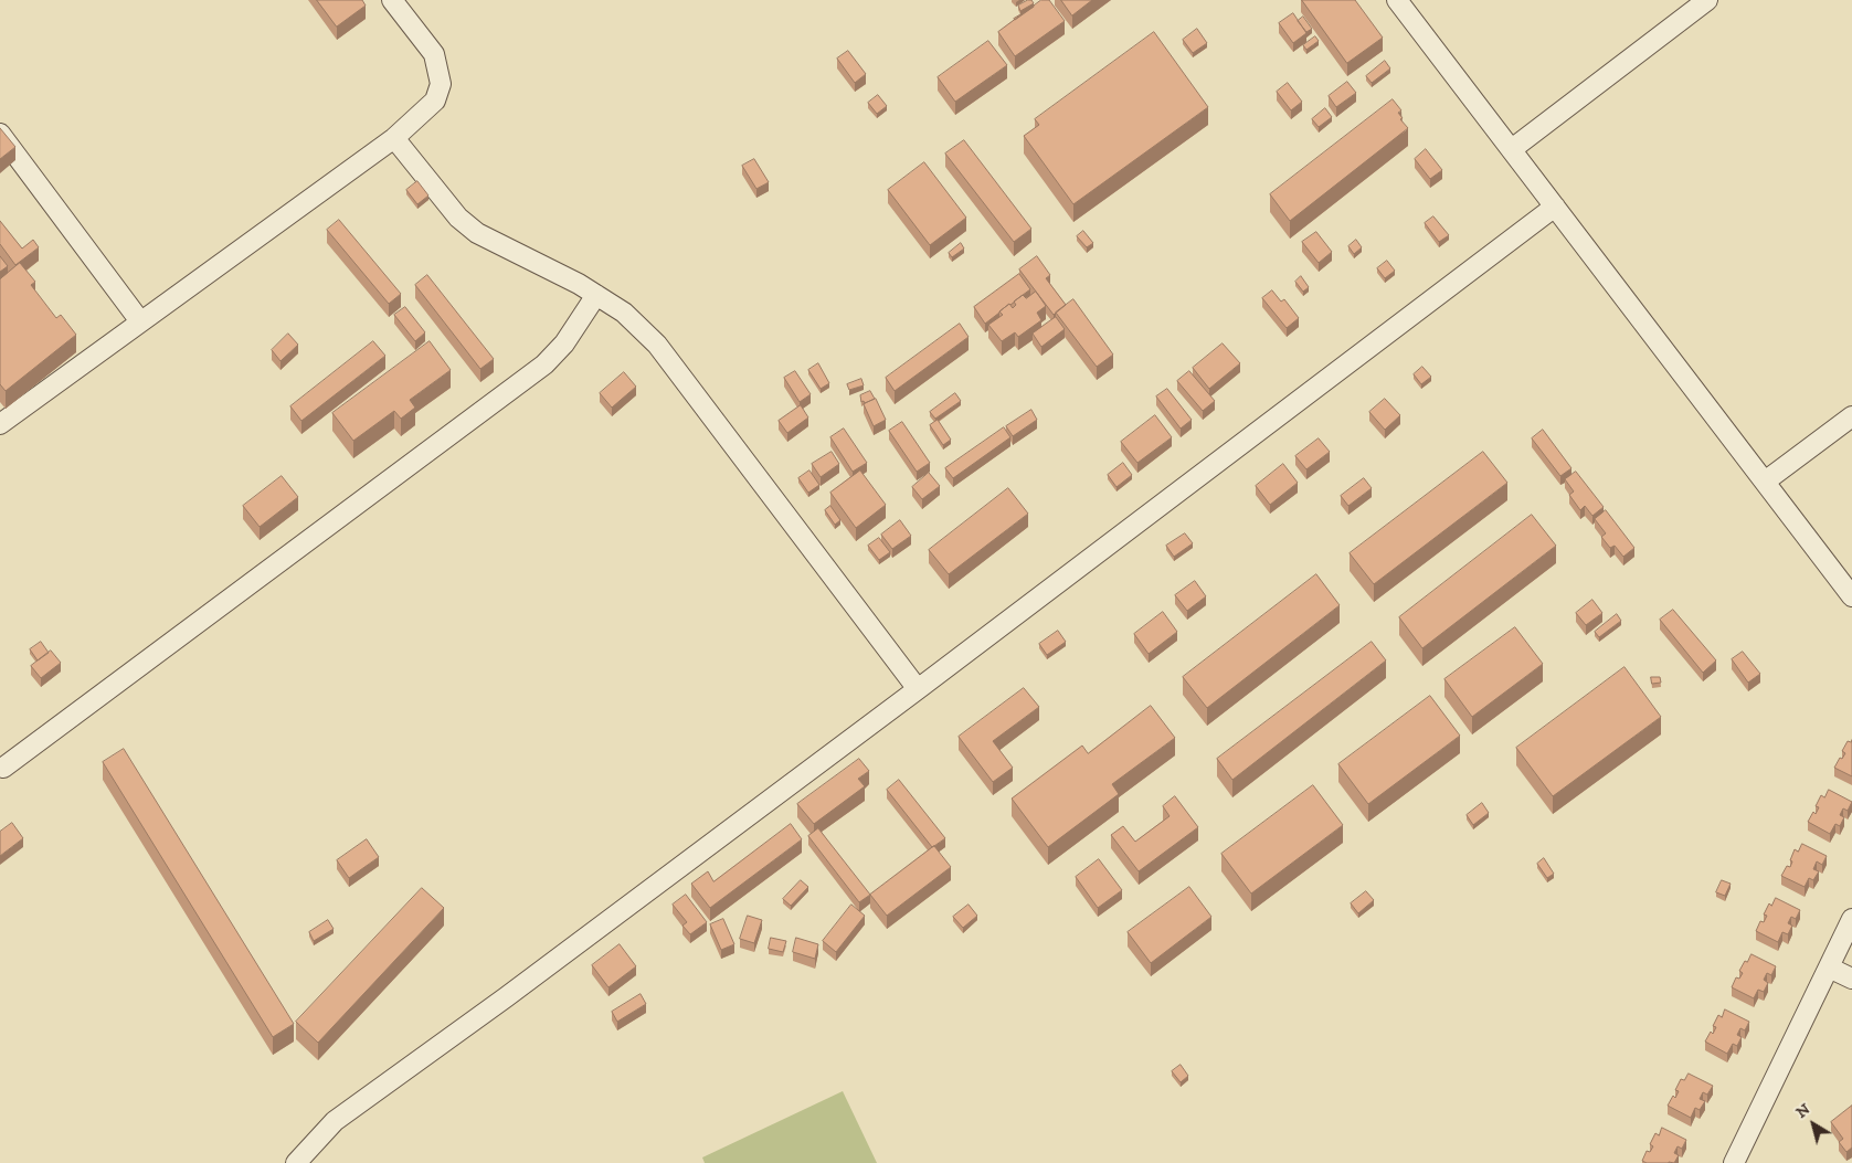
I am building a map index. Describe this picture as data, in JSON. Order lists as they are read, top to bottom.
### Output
{
  "north": "top left"
}
